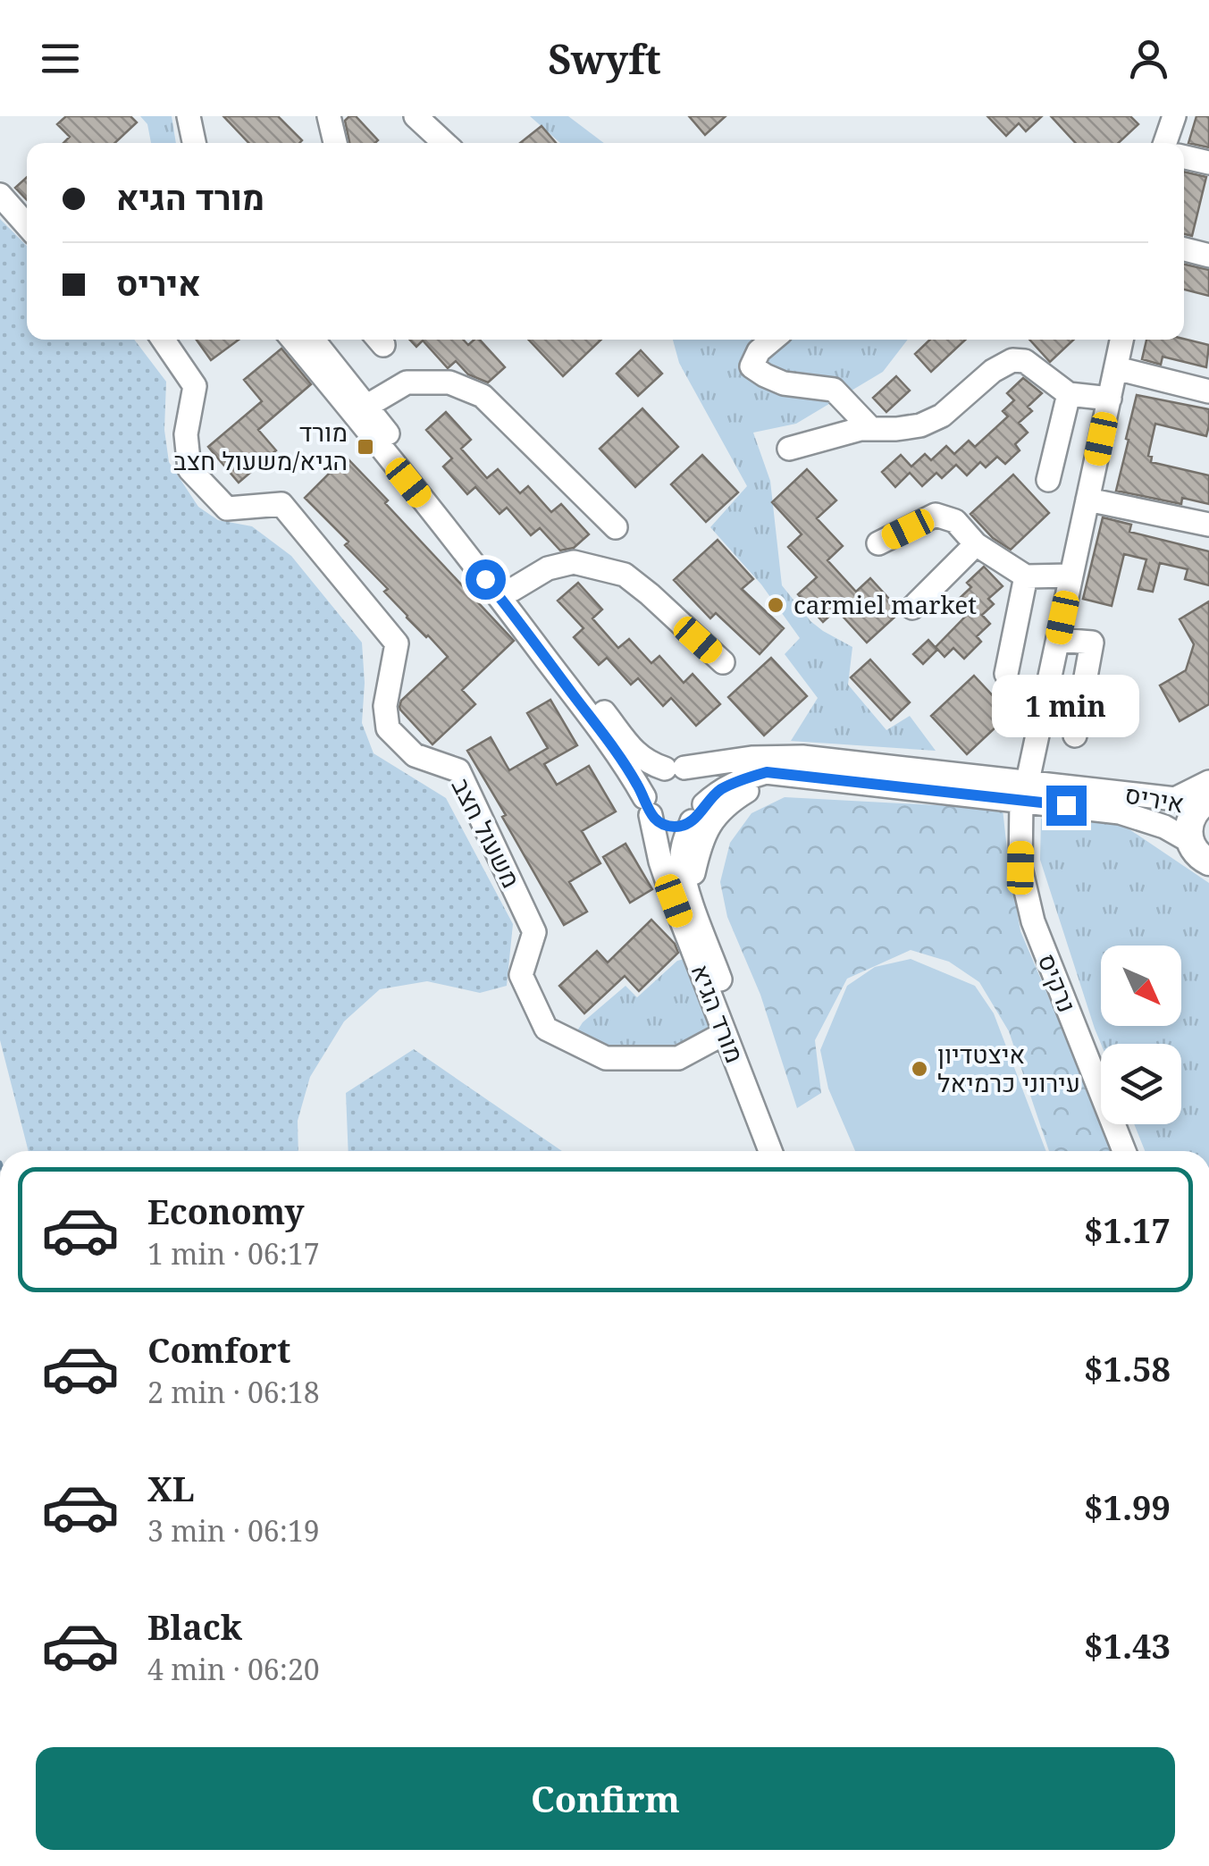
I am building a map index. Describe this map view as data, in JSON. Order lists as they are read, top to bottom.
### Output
{
  "streets": {
    "street": [
      "איריס",
      "משעול חצב",
      "נרקיס",
      "מורד הגיא"
    ]
  },
  "crossings": [
    ["איריס", "נרקיס"],
    ["איריס", "מורד הגיא"],
    ["משעול חצב", "מורד הגיא"]
  ],
  "places": {
    "transit": ["מורד הגיא/משעול חצב"],
    "other": ["carmiel market", "איצטדיון עירוני כרמיאל"]
  },
  "north": "bottom right",
  "page": {
    "header": "Swyft",
    "banner": ["מורד הגיא", "איריס"],
    "bubble": "1 min",
    "list": [
      {
        "name": "Economy",
        "note": "1 min · 06:17",
        "value": "$1.17"
      },
      {
        "name": "Comfort",
        "note": "2 min · 06:18",
        "value": "$1.58"
      },
      {
        "name": "XL",
        "note": "3 min · 06:19",
        "value": "$1.99"
      },
      {
        "name": "Black",
        "note": "4 min · 06:20",
        "value": "$1.43"
      }
    ],
    "buttons": "Confirm"
  }
}
